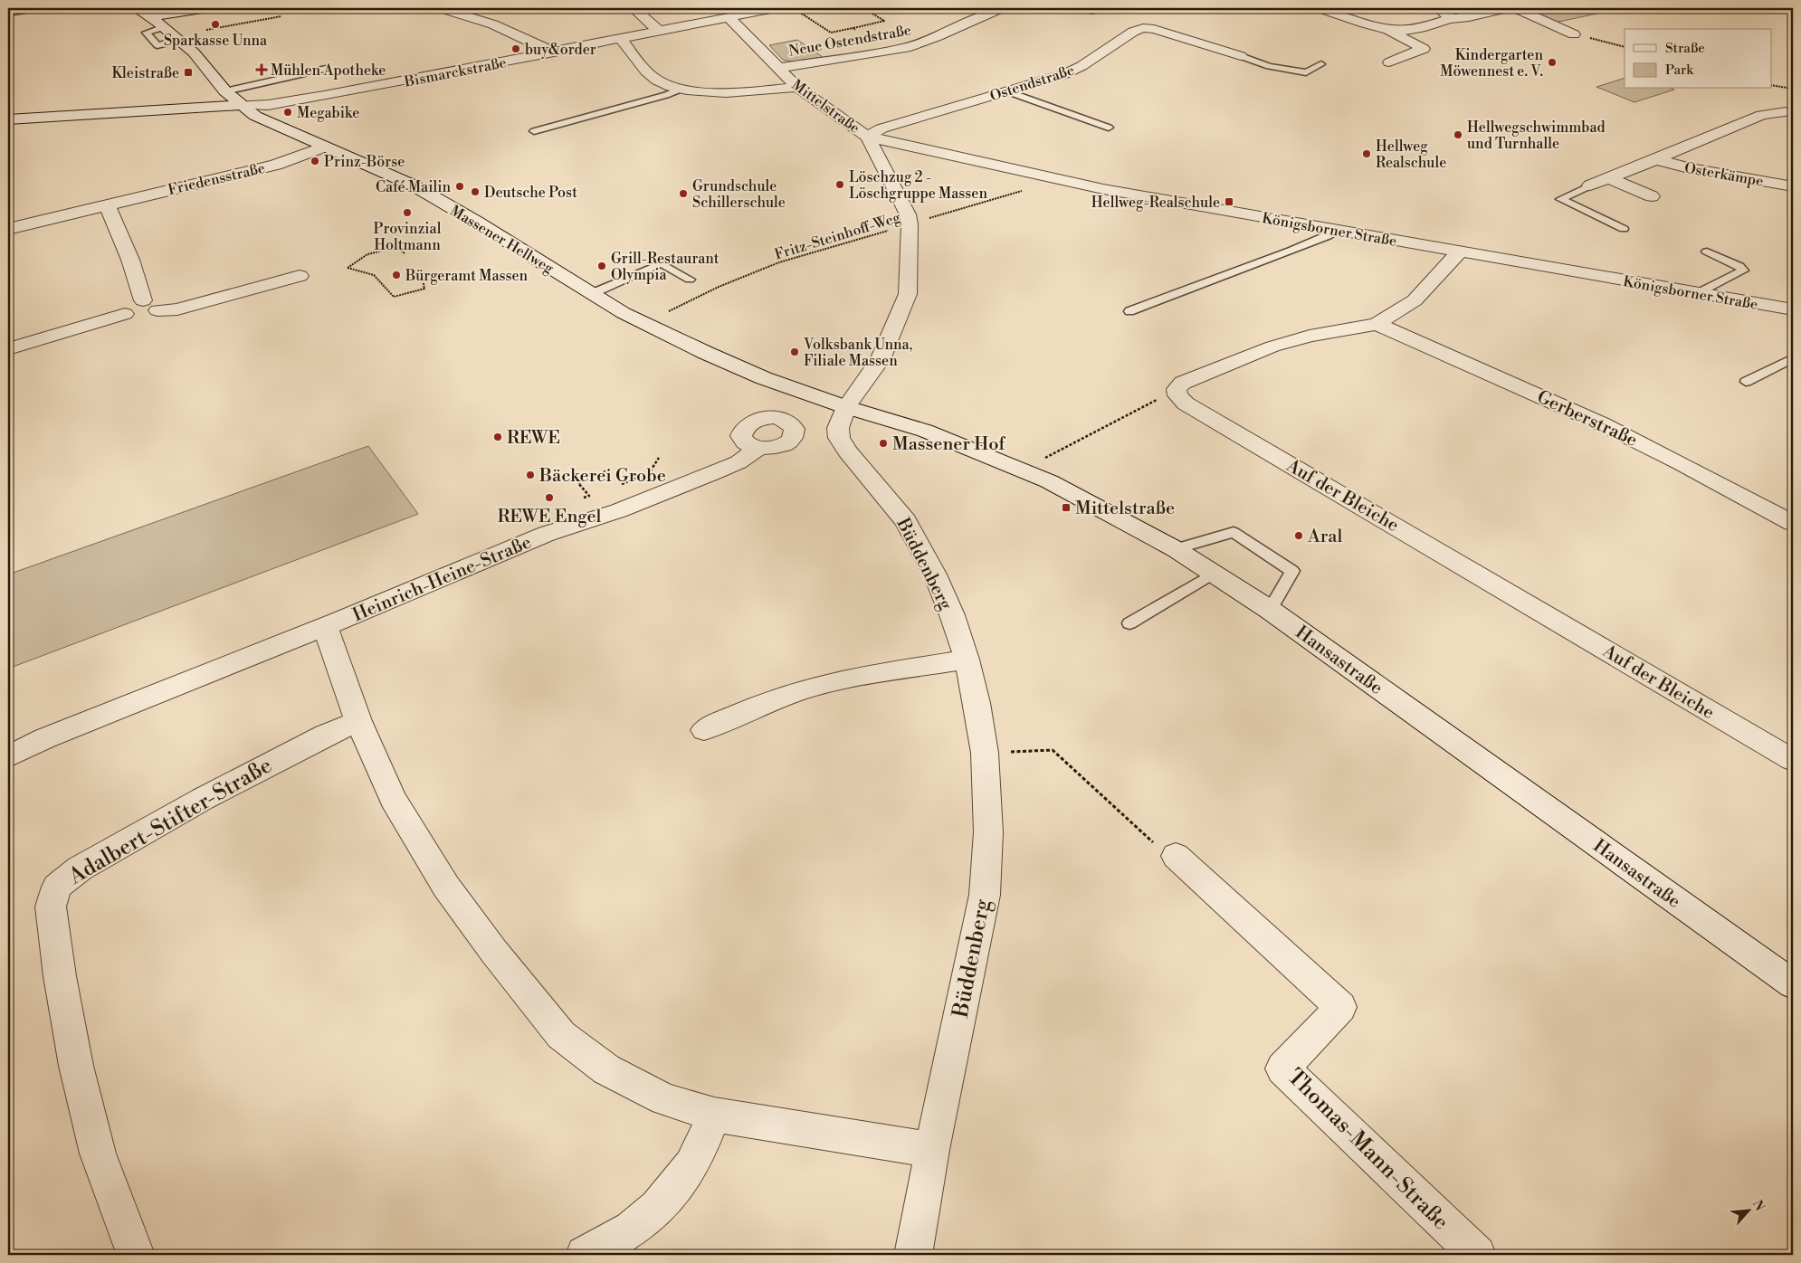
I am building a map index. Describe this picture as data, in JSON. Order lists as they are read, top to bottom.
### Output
{
  "streets": {
    "street": [
      "Neue Ostendstraße",
      "Bismarckstraße",
      "Ostendstraße",
      "Mittelstraße",
      "Osterkämpe",
      "Friedensstraße",
      "Königsborner Straße",
      "Massener Hellweg",
      "Gerberstraße",
      "Auf der Bleiche",
      "Büddenberg",
      "Heinrich-Heine-Straße",
      "Hansastraße",
      "Adalbert-Stifter-Straße",
      "Thomas-Mann-Straße"
    ],
    "path": ["Fritz-Steinhoff-Weg"]
  },
  "crossings": [
    ["Neue Ostendstraße", "Mittelstraße"],
    ["Bismarckstraße", "Mittelstraße"],
    ["Bismarckstraße", "Massener Hellweg"],
    ["Ostendstraße", "Mittelstraße"],
    ["Ostendstraße", "Königsborner Straße"],
    ["Mittelstraße", "Königsborner Straße"],
    ["Mittelstraße", "Fritz-Steinhoff-Weg"],
    ["Mittelstraße", "Massener Hellweg"],
    ["Mittelstraße", "Büddenberg"],
    ["Mittelstraße", "Hansastraße"],
    ["Friedensstraße", "Massener Hellweg"],
    ["Königsborner Straße", "Fritz-Steinhoff-Weg"],
    ["Massener Hellweg", "Büddenberg"],
    ["Massener Hellweg", "Hansastraße"],
    ["Büddenberg", "Hansastraße"]
  ],
  "places": {
    "other": [
      "Sparkasse Unna",
      "buy&order",
      "Kindergarten Möwennest e. V.",
      "Megabike",
      "Hellwegschwimmbad und Turnhalle",
      "Hellweg Realschule",
      "Prinz-Börse",
      "Löschzug 2 - Löschgruppe Massen",
      "Café Mailin",
      "Deutsche Post",
      "Grundschule Schillerschule",
      "Provinzial Holtmann",
      "Grill-Restaurant Olympia",
      "Bürgeramt Massen",
      "Volksbank Unna, Filiale Massen",
      "REWE",
      "Massener Hof",
      "Bäckerei Grobe",
      "REWE Engel",
      "Aral"
    ],
    "health": ["Mühlen Apotheke"],
    "transit": ["Kleistraße", "Hellweg-Realschule", "Mittelstraße"]
  },
  "legend": ["Straße", "Park"],
  "north": "top right"
}
